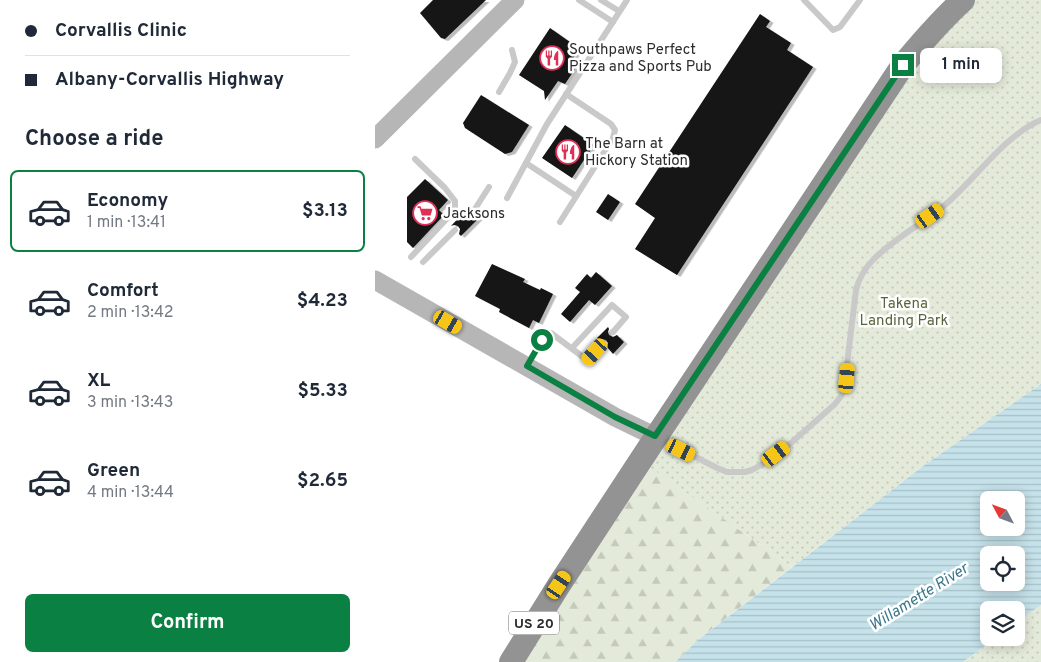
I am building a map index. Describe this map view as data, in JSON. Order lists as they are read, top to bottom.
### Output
{
  "streets": {
    "highway": ["US 20"]
  },
  "water": ["Willamette River"],
  "parks": ["Takena Landing Park"],
  "places": {
    "restaurant": ["Southpaws Perfect Pizza and Sports Pub", "The Barn at Hickory Station"],
    "supermarket": ["Jacksons"]
  },
  "north": "top left",
  "page": {
    "banner": ["Corvallis Clinic", "Albany-Corvallis Highway"],
    "bubble": "1 min",
    "heading": "Choose a ride",
    "list": [
      {
        "name": "Economy",
        "note": "1 min · 13:41",
        "value": "$3.13"
      },
      {
        "name": "Comfort",
        "note": "2 min · 13:42",
        "value": "$4.23"
      },
      {
        "name": "XL",
        "note": "3 min · 13:43",
        "value": "$5.33"
      },
      {
        "name": "Green",
        "note": "4 min · 13:44",
        "value": "$2.65"
      }
    ],
    "buttons": "Confirm"
  }
}
